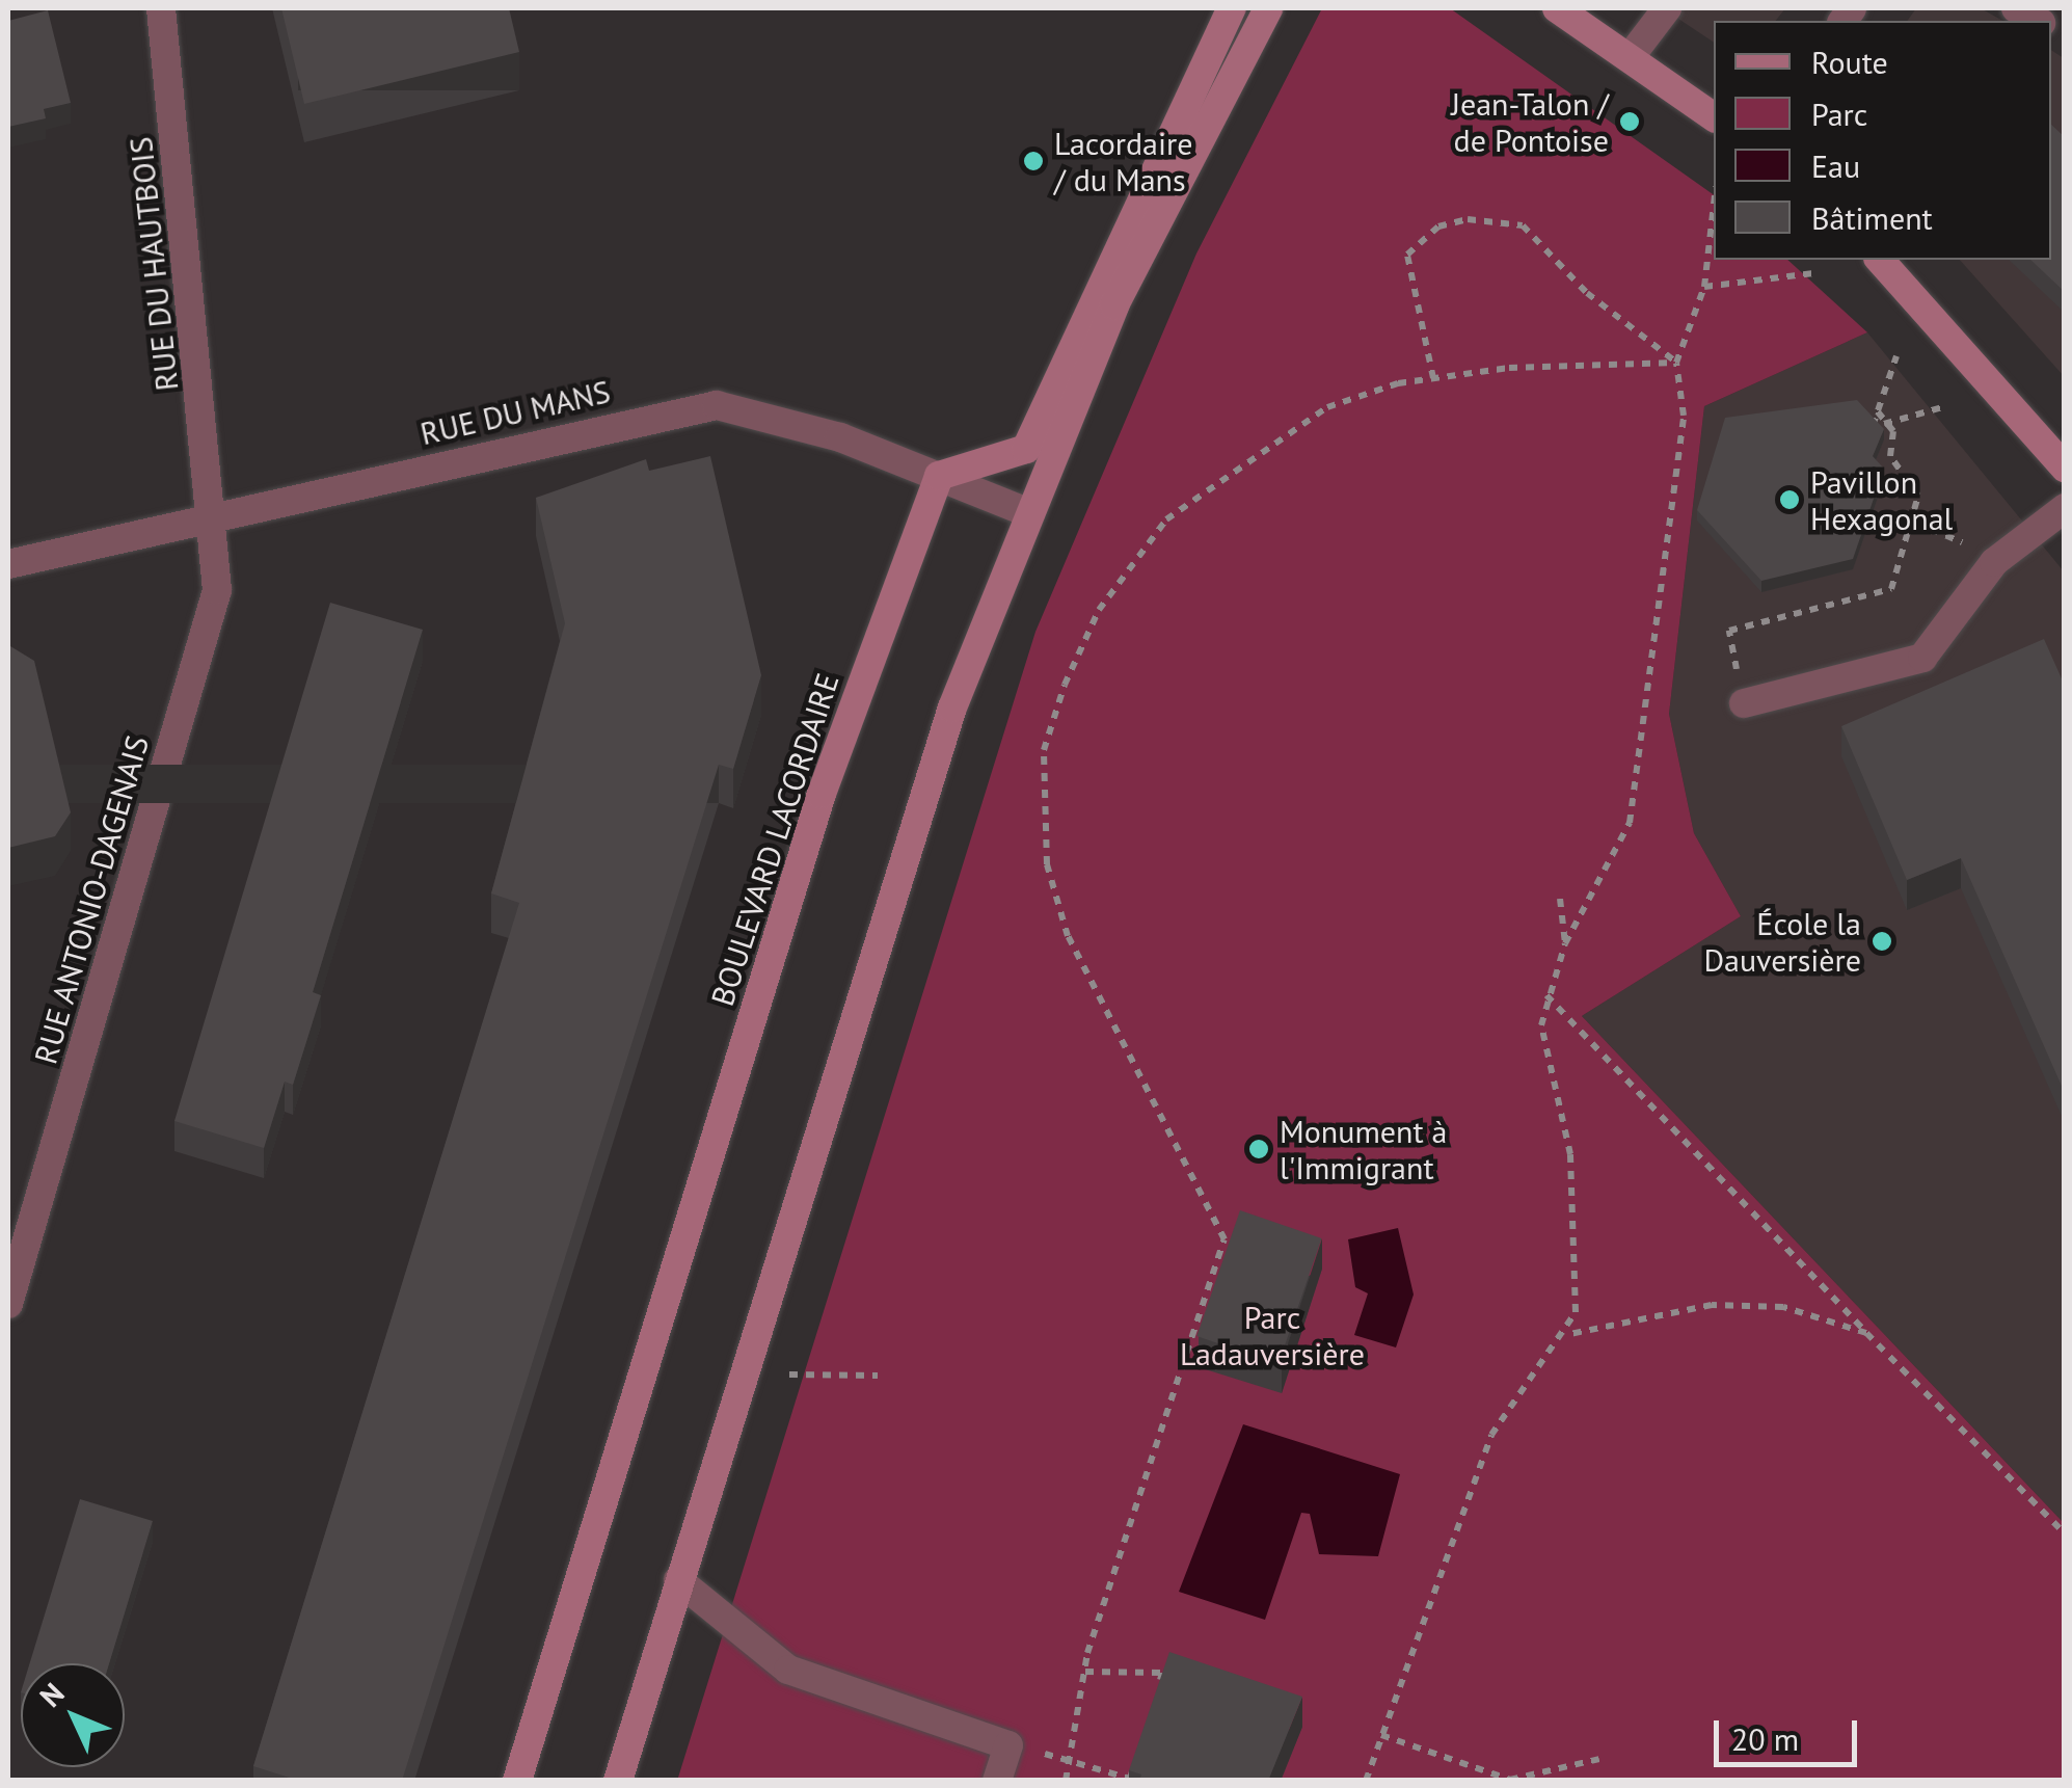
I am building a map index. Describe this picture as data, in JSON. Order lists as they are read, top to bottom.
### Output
{
  "streets": {
    "main road": ["BOULEVARD LACORDAIRE"],
    "street": ["RUE DU HAUTBOIS", "RUE DU MANS", "RUE ANTONIO-DAGENAIS"]
  },
  "crossings": [
    ["RUE DU HAUTBOIS", "RUE DU MANS"],
    ["RUE DU HAUTBOIS", "RUE ANTONIO-DAGENAIS"],
    ["RUE DU MANS", "BOULEVARD LACORDAIRE"],
    ["RUE DU MANS", "RUE ANTONIO-DAGENAIS"]
  ],
  "parks": ["Parc Ladauversière"],
  "places": [
    "Jean-Talon / de Pontoise",
    "Lacordaire / du Mans",
    "Pavillon Hexagonal",
    "École la Dauversière",
    "Monument à l'Immigrant"
  ],
  "legend": [
    "Route",
    "Parc",
    "Eau",
    "Bâtiment"
  ],
  "scale_bar": "20 m",
  "north": "top left"
}
